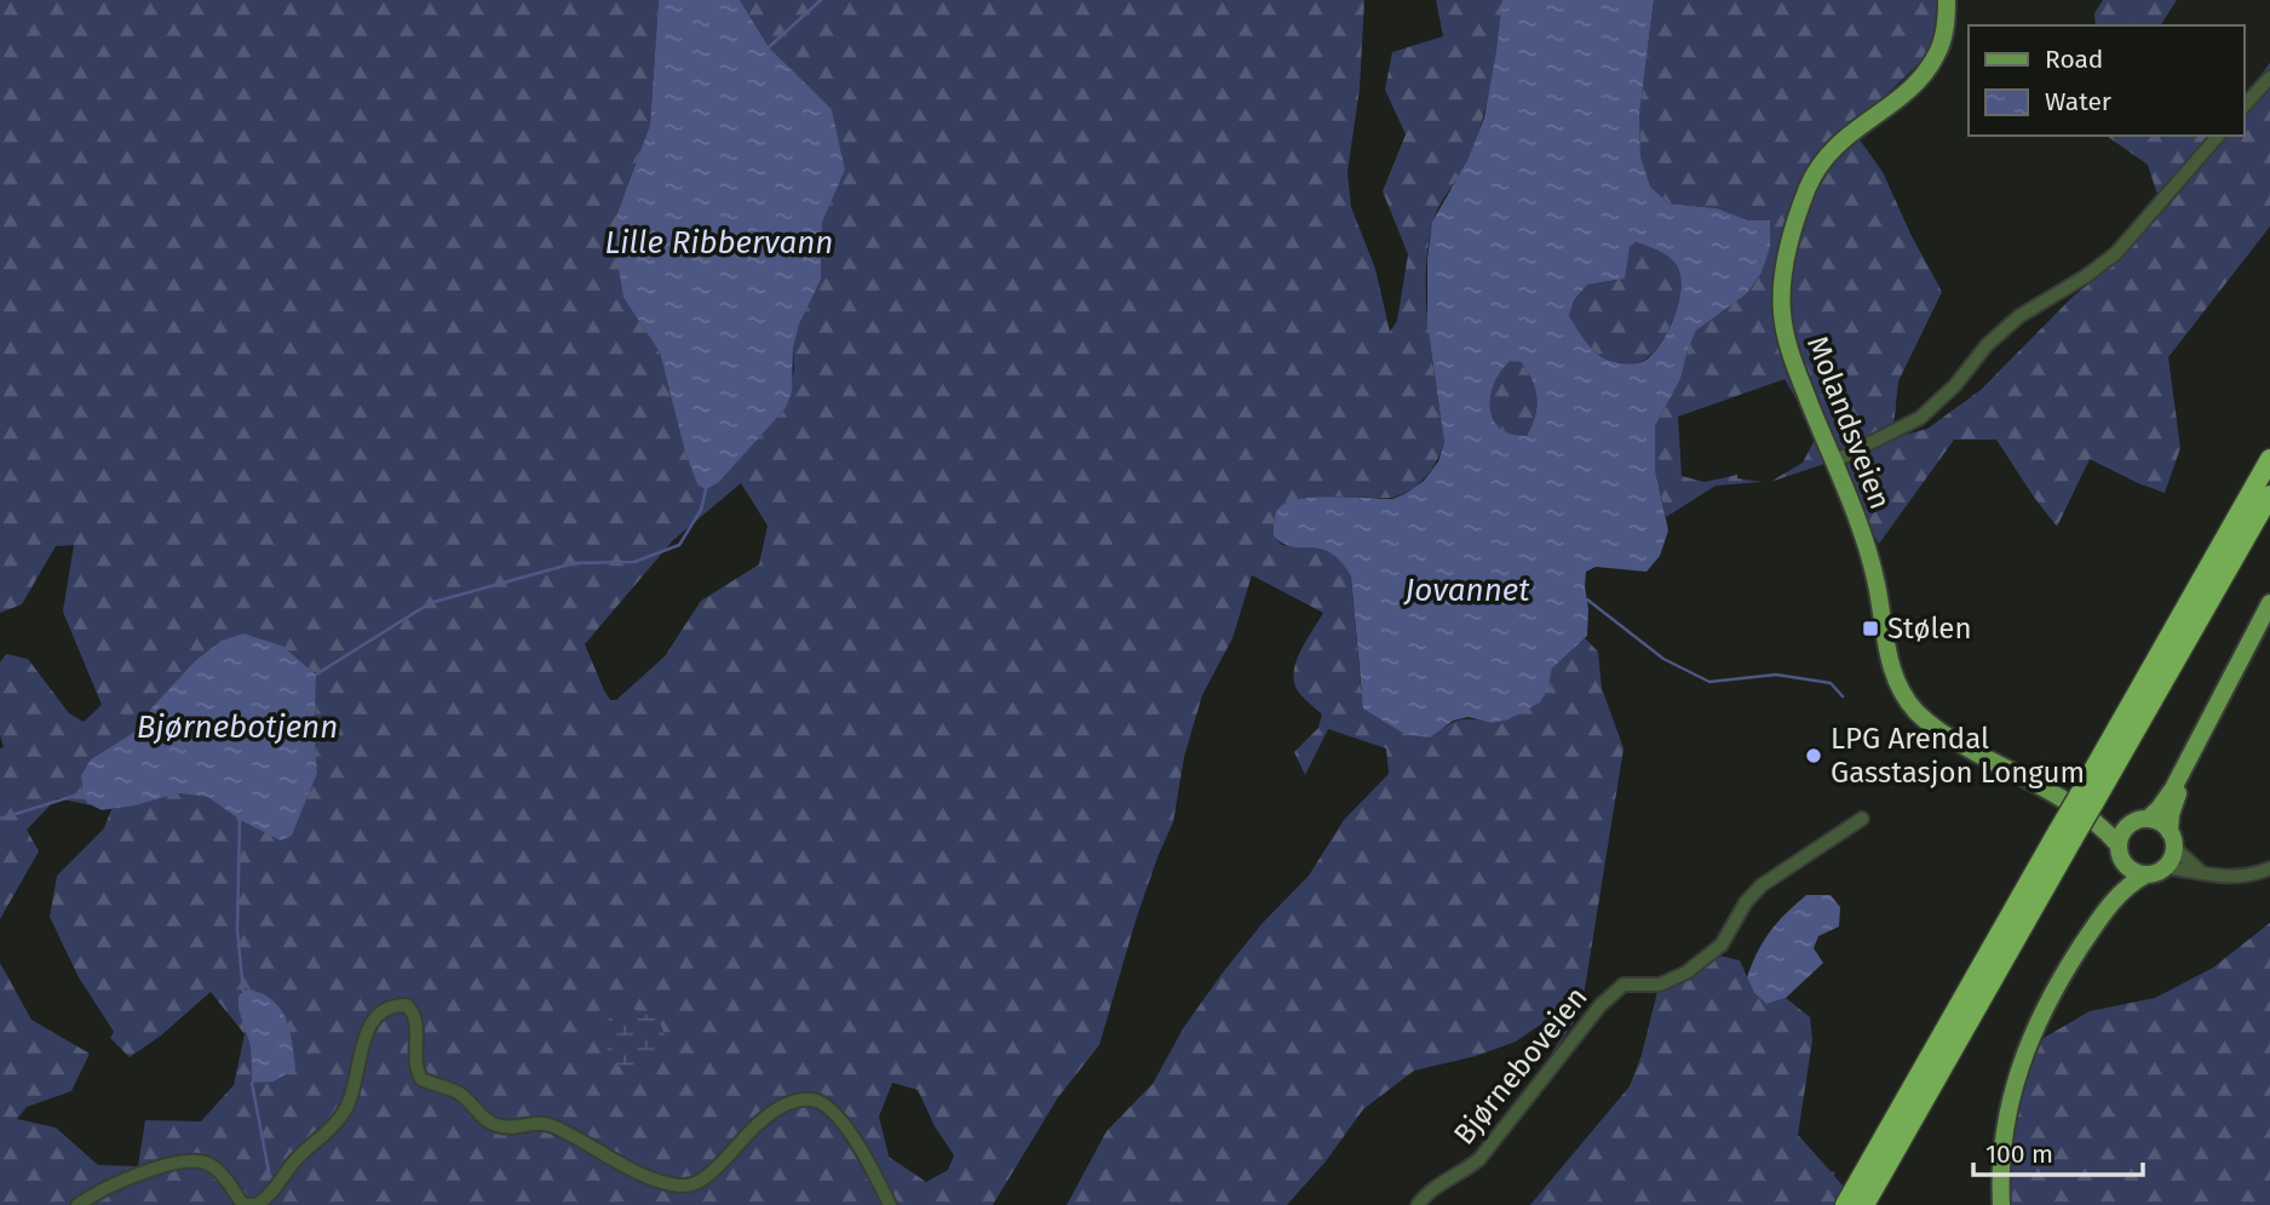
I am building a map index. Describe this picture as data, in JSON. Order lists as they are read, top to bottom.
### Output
{
  "streets": {
    "main road": ["Molandsveien"],
    "street": ["Bjørneboveien"]
  },
  "water": ["Lille Ribbervann", "Jovannet", "Bjørnebotjenn"],
  "places": {
    "transit": ["Stølen"],
    "other": ["LPG Arendal Gasstasjon Longum"]
  },
  "legend": ["Road", "Water"],
  "scale_bar": "100 m"
}
